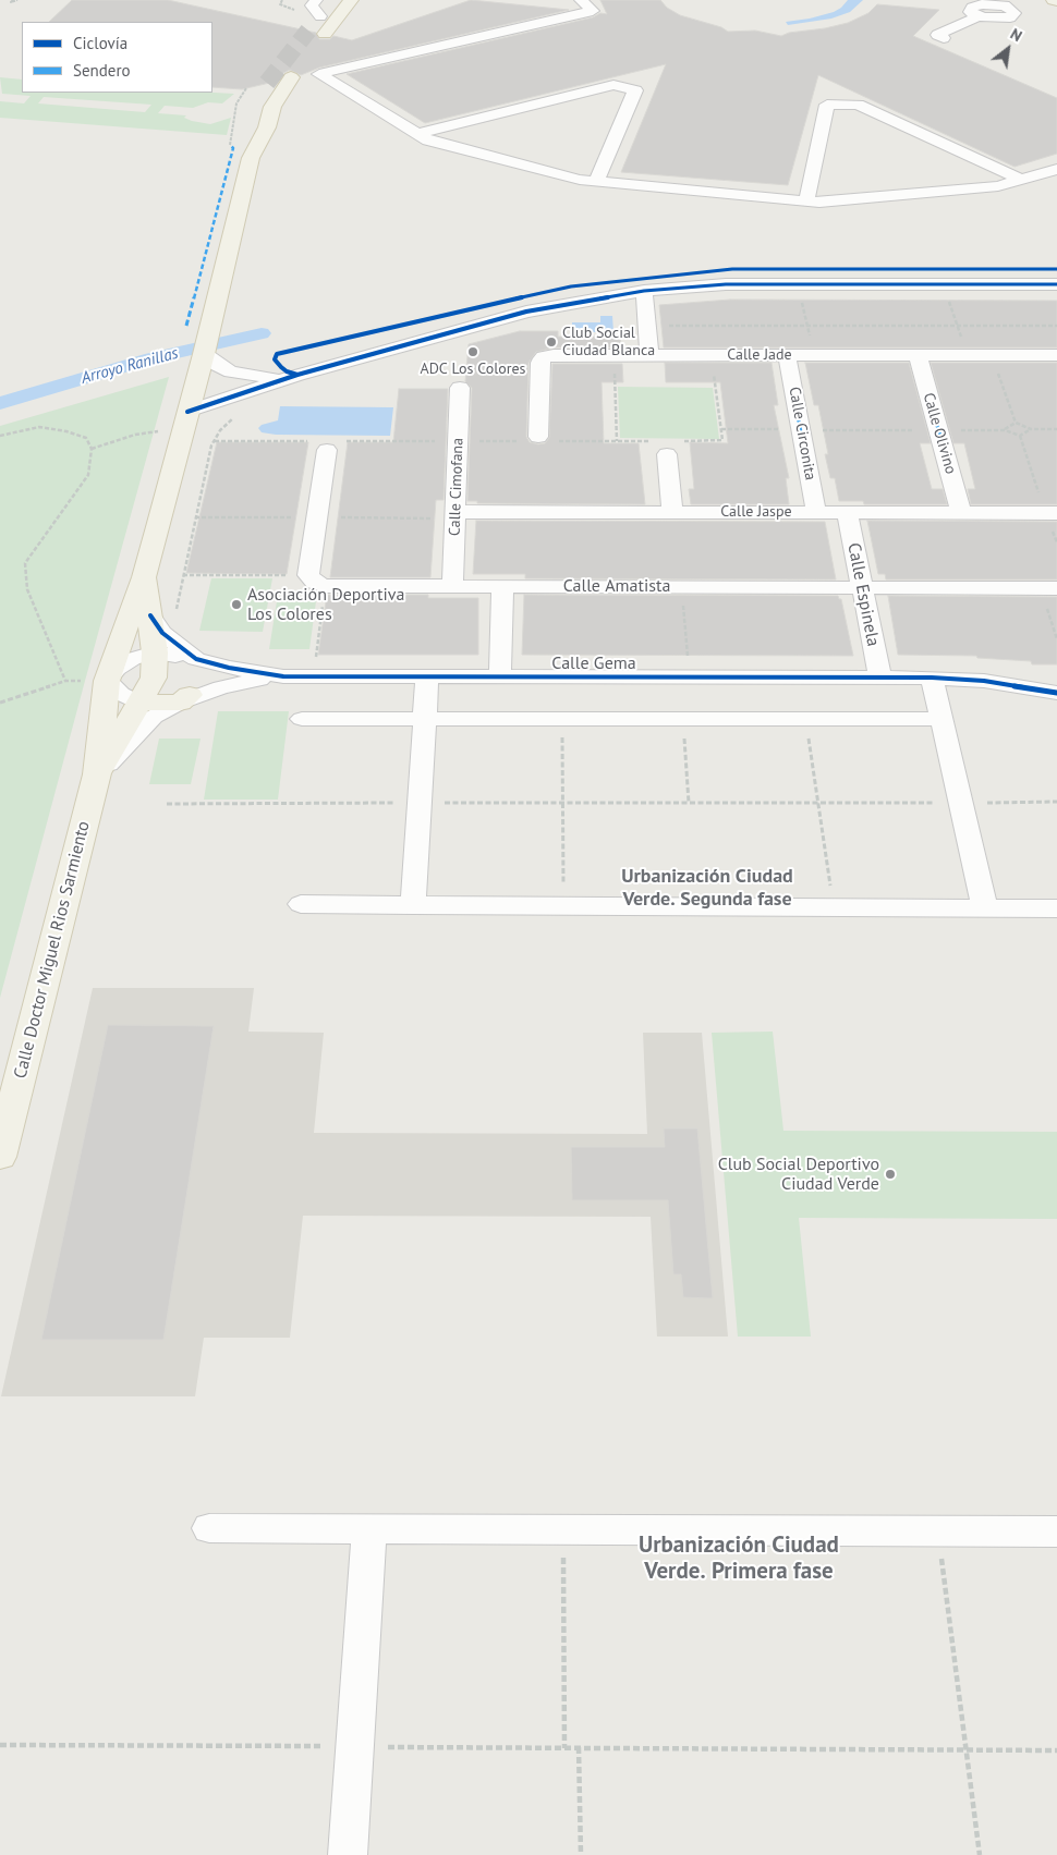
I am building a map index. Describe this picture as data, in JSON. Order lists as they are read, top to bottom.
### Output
{
  "streets": {
    "main road": ["Calle Doctor Miguel Rios Sarmiento"],
    "street": [
      "Calle Jade",
      "Calle Circonita",
      "Calle Olivino",
      "Calle Cimofana",
      "Calle Jaspe",
      "Calle Amatista",
      "Calle Espinela",
      "Calle Gema"
    ]
  },
  "crossings": [
    ["Calle Jade", "Calle Circonita"],
    ["Calle Jade", "Calle Olivino"],
    ["Calle Circonita", "Calle Jaspe"],
    ["Calle Olivino", "Calle Jaspe"],
    ["Calle Cimofana", "Calle Jaspe"],
    ["Calle Cimofana", "Calle Amatista"],
    ["Calle Jaspe", "Calle Espinela"],
    ["Calle Amatista", "Calle Espinela"],
    ["Calle Espinela", "Calle Gema"],
    ["Calle Gema", "Calle Doctor Miguel Rios Sarmiento"]
  ],
  "districts": ["Urbanización Ciudad Verde. Segunda fase", "Urbanización Ciudad Verde. Primera fase"],
  "water": ["Arroyo Ranillas"],
  "places": [
    "Club Social Ciudad Blanca",
    "ADC Los Colores",
    "Asociación Deportiva Los Colores",
    "Club Social Deportivo Ciudad Verde"
  ],
  "legend": ["Ciclovía", "Sendero"],
  "north": "top right"
}
